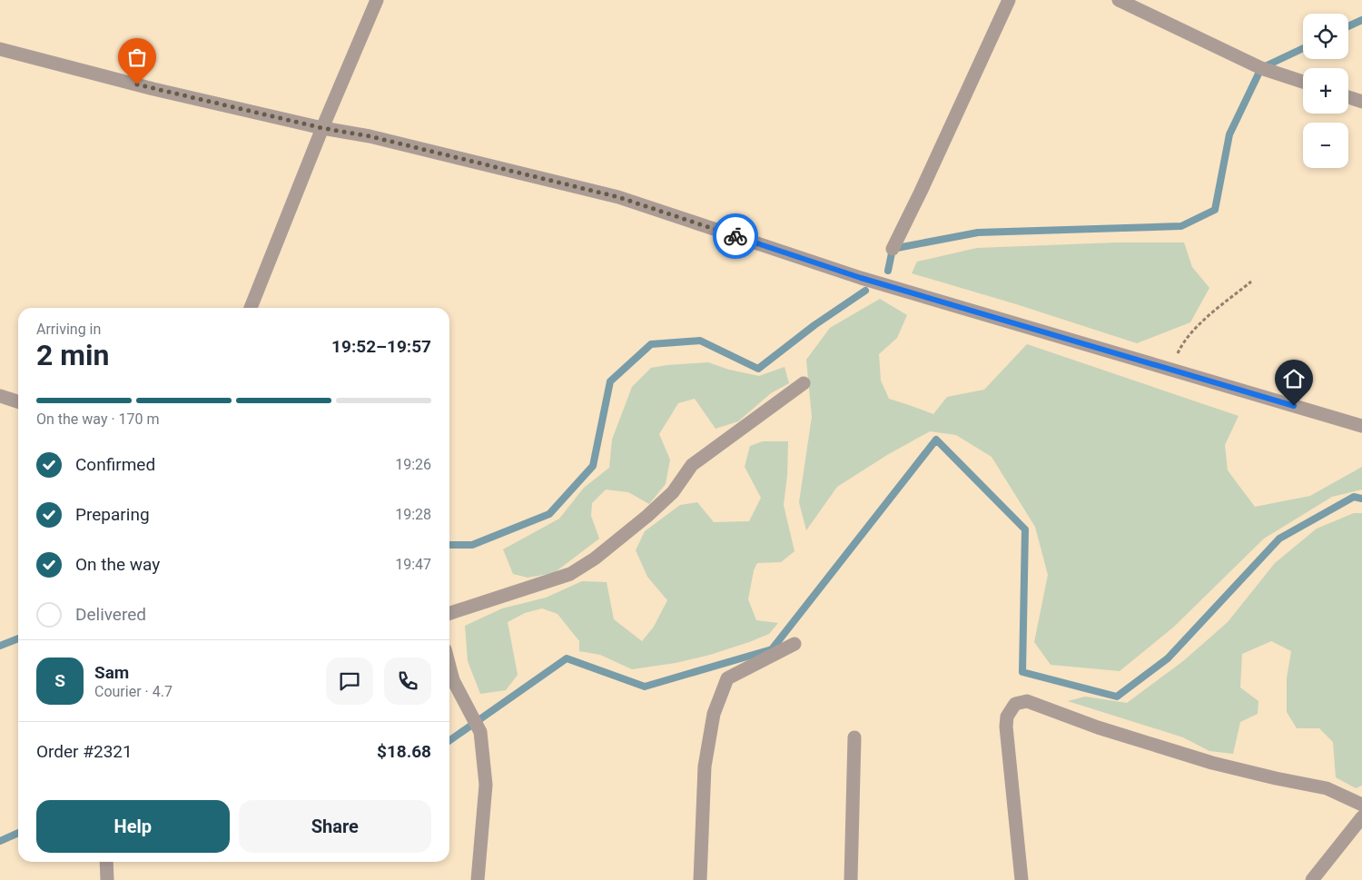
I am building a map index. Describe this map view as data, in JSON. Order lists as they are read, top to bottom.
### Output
{
  "page": {
    "map_buttons": ["+", "−"],
    "heading": ["2 min", "Arriving in", "19:52–19:57"],
    "panel": [
      "Sam",
      "Courier · 4.7",
      "Order #2321",
      "$18.68"
    ],
    "bar": "On the way · 170 m",
    "list": [
      ["Confirmed", "19:26"],
      ["Preparing", "19:28"],
      ["On the way", "19:47"],
      "Delivered"
    ],
    "round": "S",
    "buttons": ["Help", "Share"]
  }
}
